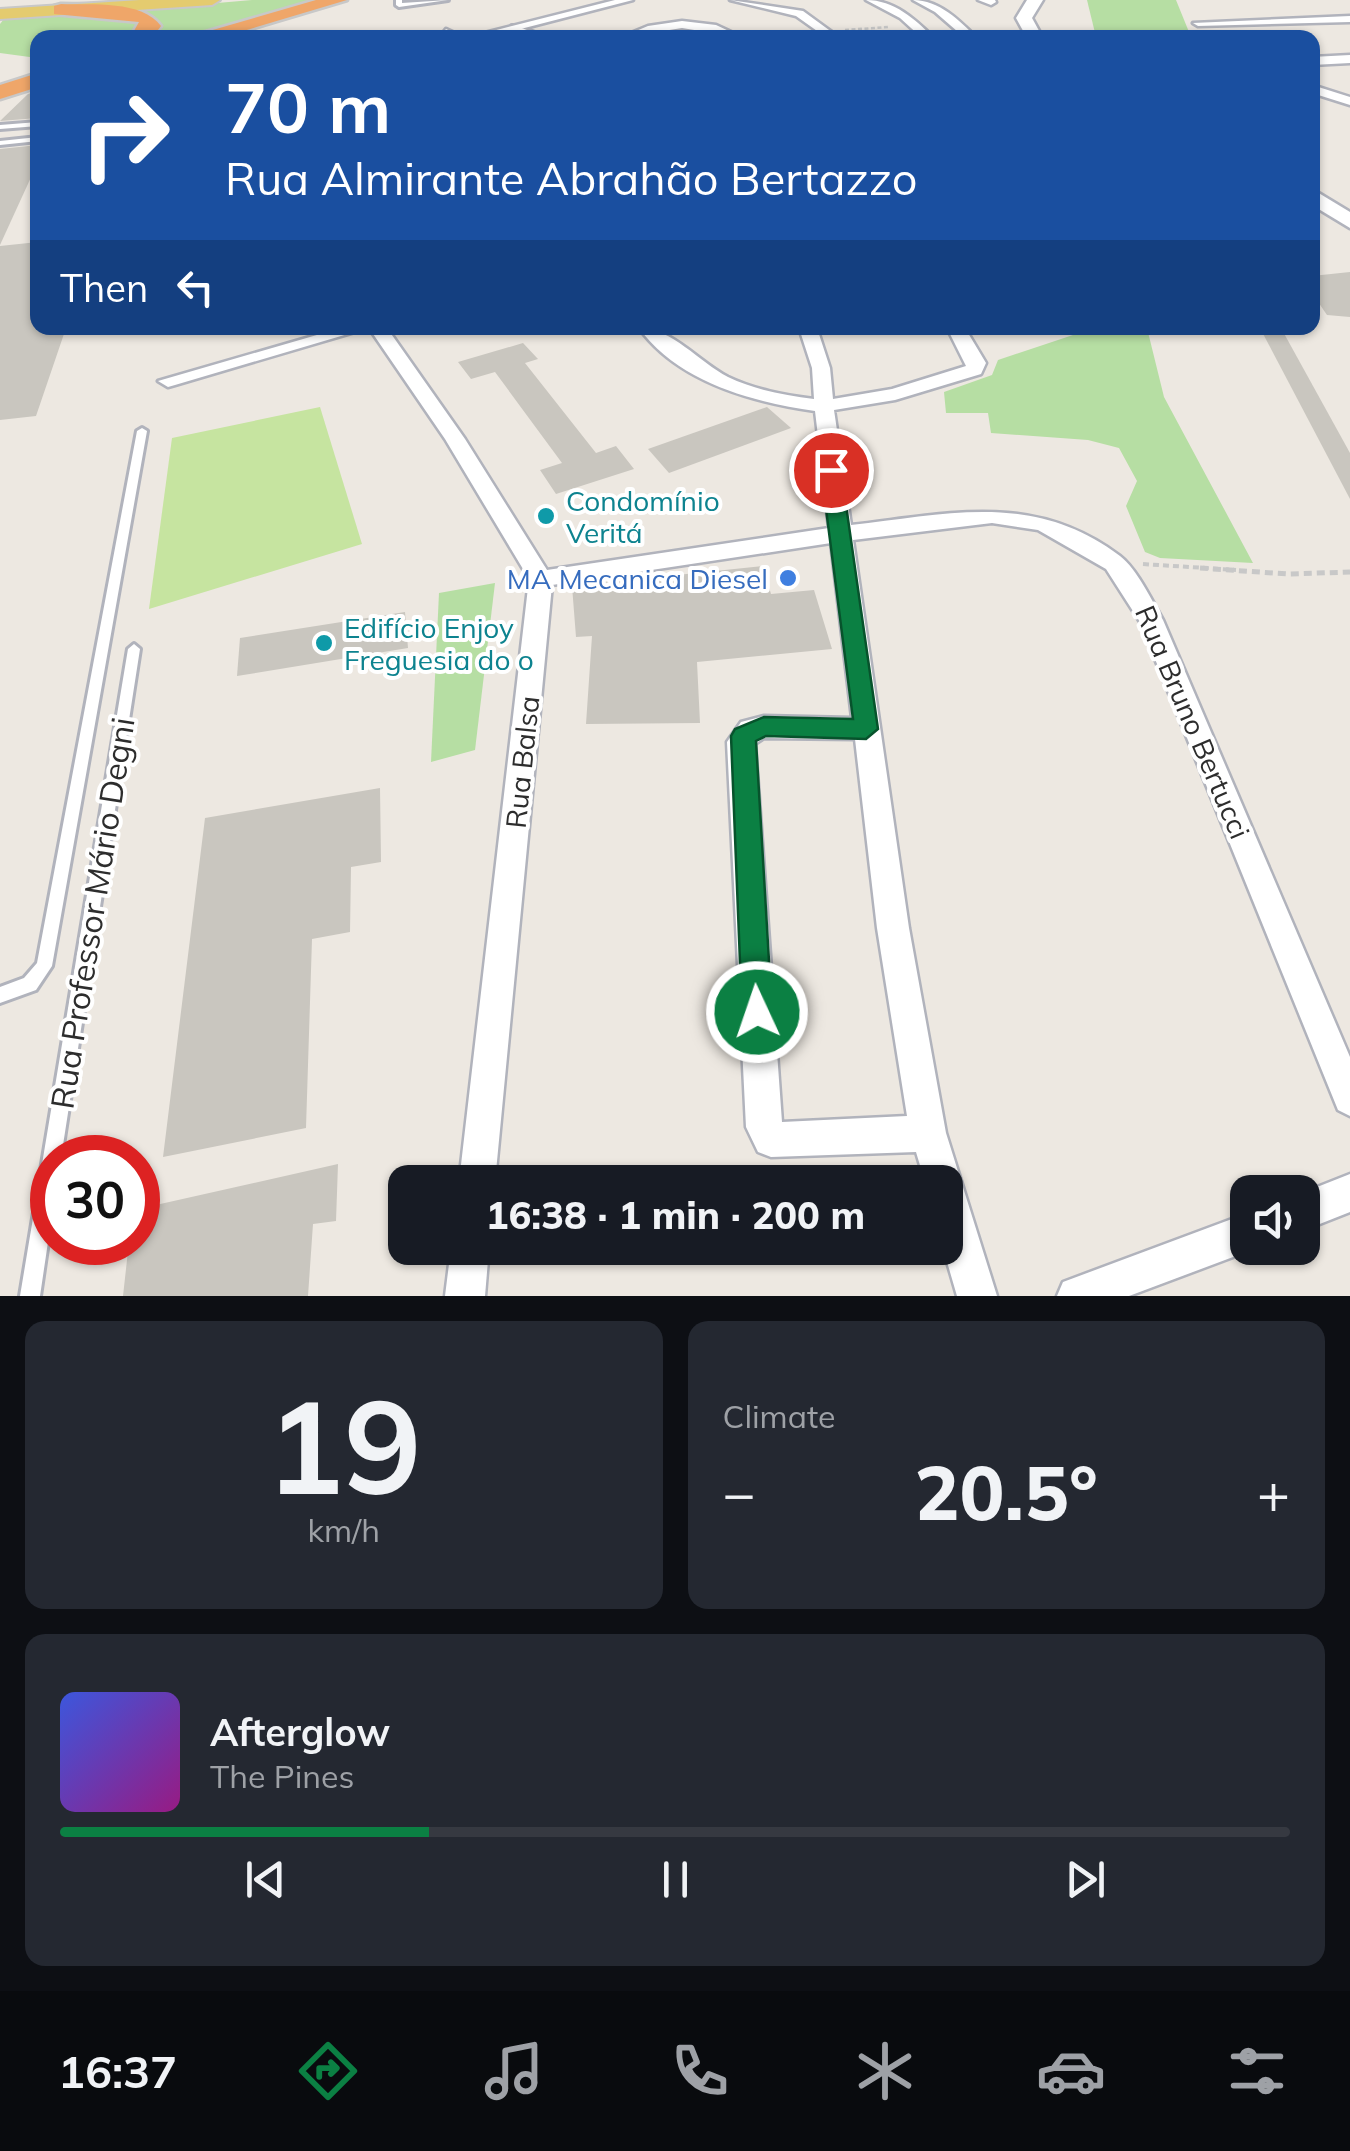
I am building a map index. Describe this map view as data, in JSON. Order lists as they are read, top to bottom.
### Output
{
  "streets": {
    "street": ["Rua Bruno Bertucci", "Rua Balsa"],
    "lane": ["Rua Professor Mário Degni"]
  },
  "crossings": [
    ["Rua Bruno Bertucci", "Rua Balsa"]
  ],
  "places": ["Condomínio Veritá", "MA Mecanica Diesel", "Edifício Enjoy Freguesia do o"],
  "page": {
    "turn": ["70 m", "Rua Almirante Abrahão Bertazzo"],
    "then": "Then",
    "limit": "30",
    "trip": "16:38 · 1 min · 200 m",
    "tile": [
      ["19", "km/h"],
      "Climate"
    ],
    "heat": ["−", "20.5°", "+"],
    "song": ["Afterglow", "The Pines"],
    "tabs": "16:37"
  }
}
